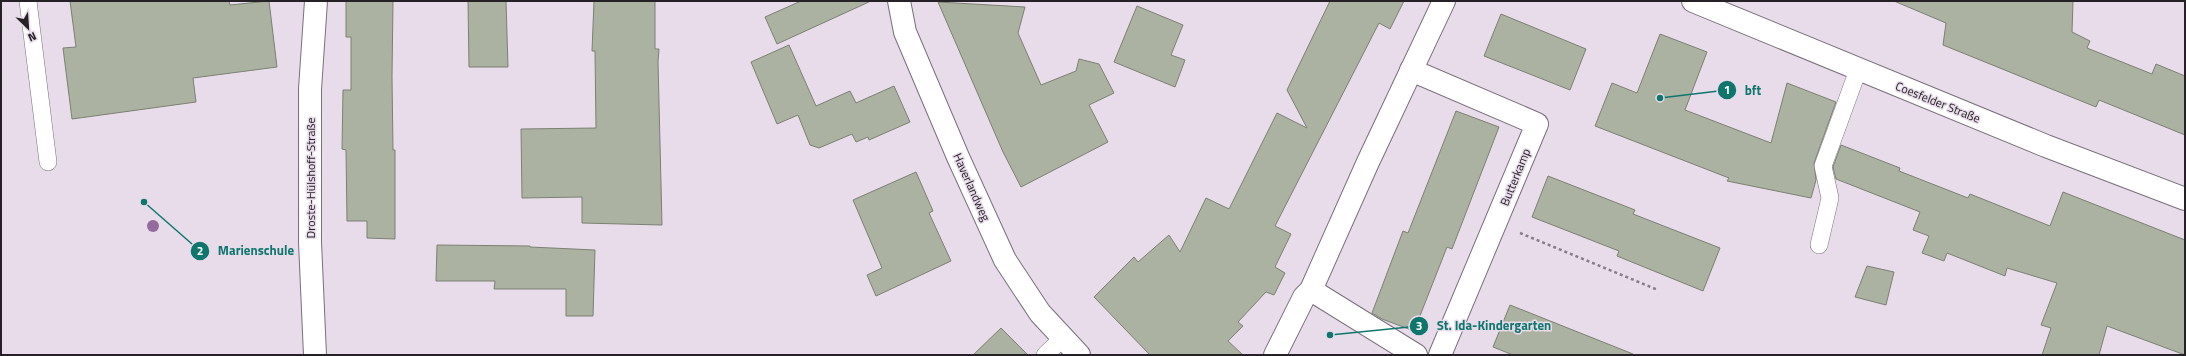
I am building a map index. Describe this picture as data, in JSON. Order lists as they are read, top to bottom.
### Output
{
  "streets": {
    "street": [
      "Coesfelder Straße",
      "Butterkamp",
      "Droste-Hülshoff-Straße",
      "Haverlandweg"
    ]
  },
  "places": ["bft", "Marienschule", "St. Ida-Kindergarten"],
  "north": "bottom right"
}
